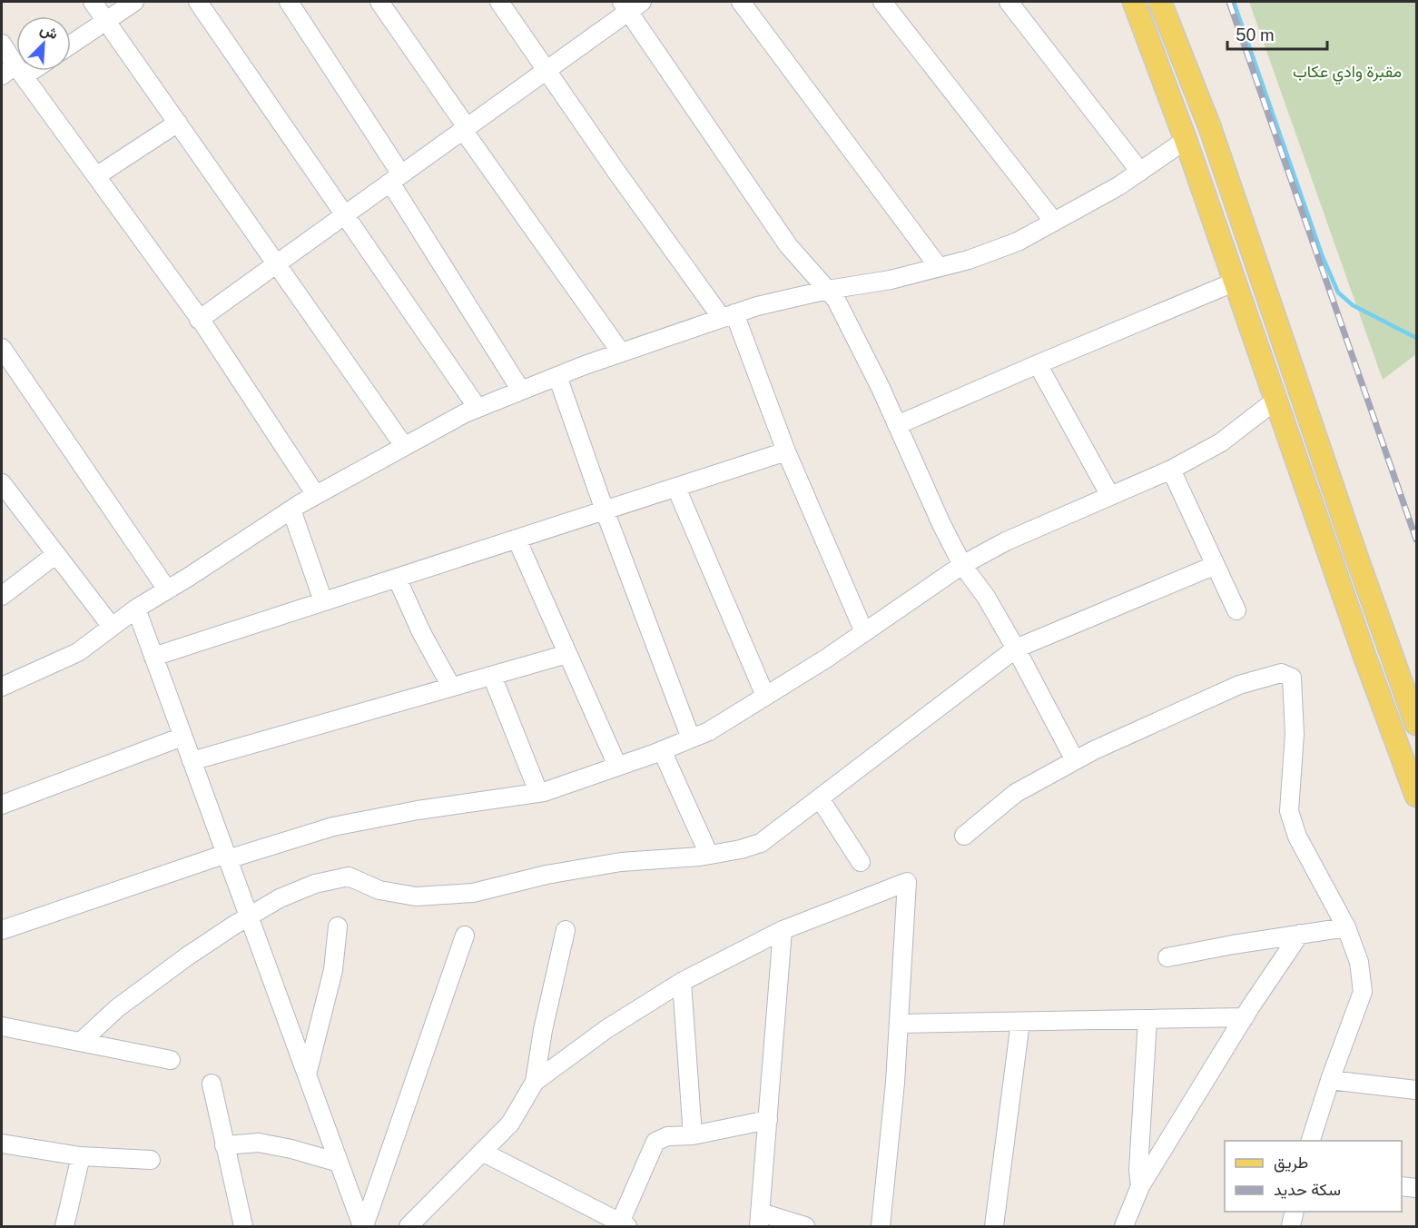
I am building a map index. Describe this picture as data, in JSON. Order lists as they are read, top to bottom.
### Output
{
  "parks": ["مقبرة وادي عكاب"],
  "legend": ["طريق", "سكة حديد"],
  "scale_bar": "50 m",
  "north": "top right"
}
